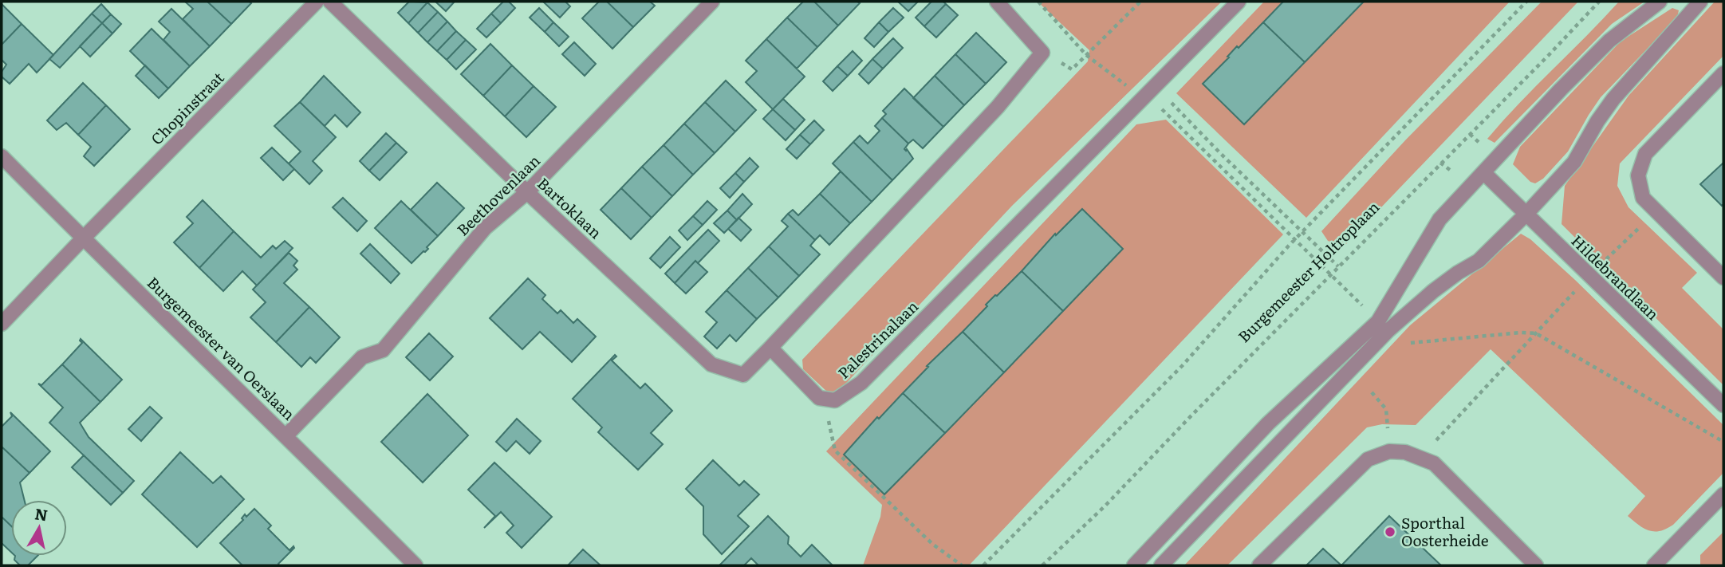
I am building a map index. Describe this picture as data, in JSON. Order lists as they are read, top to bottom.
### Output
{
  "streets": {
    "street": [
      "Chopinstraat",
      "Beethovenlaan",
      "Bartoklaan",
      "Hildebrandlaan",
      "Palestrinalaan",
      "Burgemeester van Oerslaan"
    ],
    "path": ["Burgemeester Holtroplaan"]
  },
  "crossings": [
    ["Chopinstraat", "Burgemeester van Oerslaan"],
    ["Beethovenlaan", "Bartoklaan"],
    ["Beethovenlaan", "Burgemeester van Oerslaan"]
  ],
  "places": ["Sporthal Oosterheide"],
  "north": "top"
}
